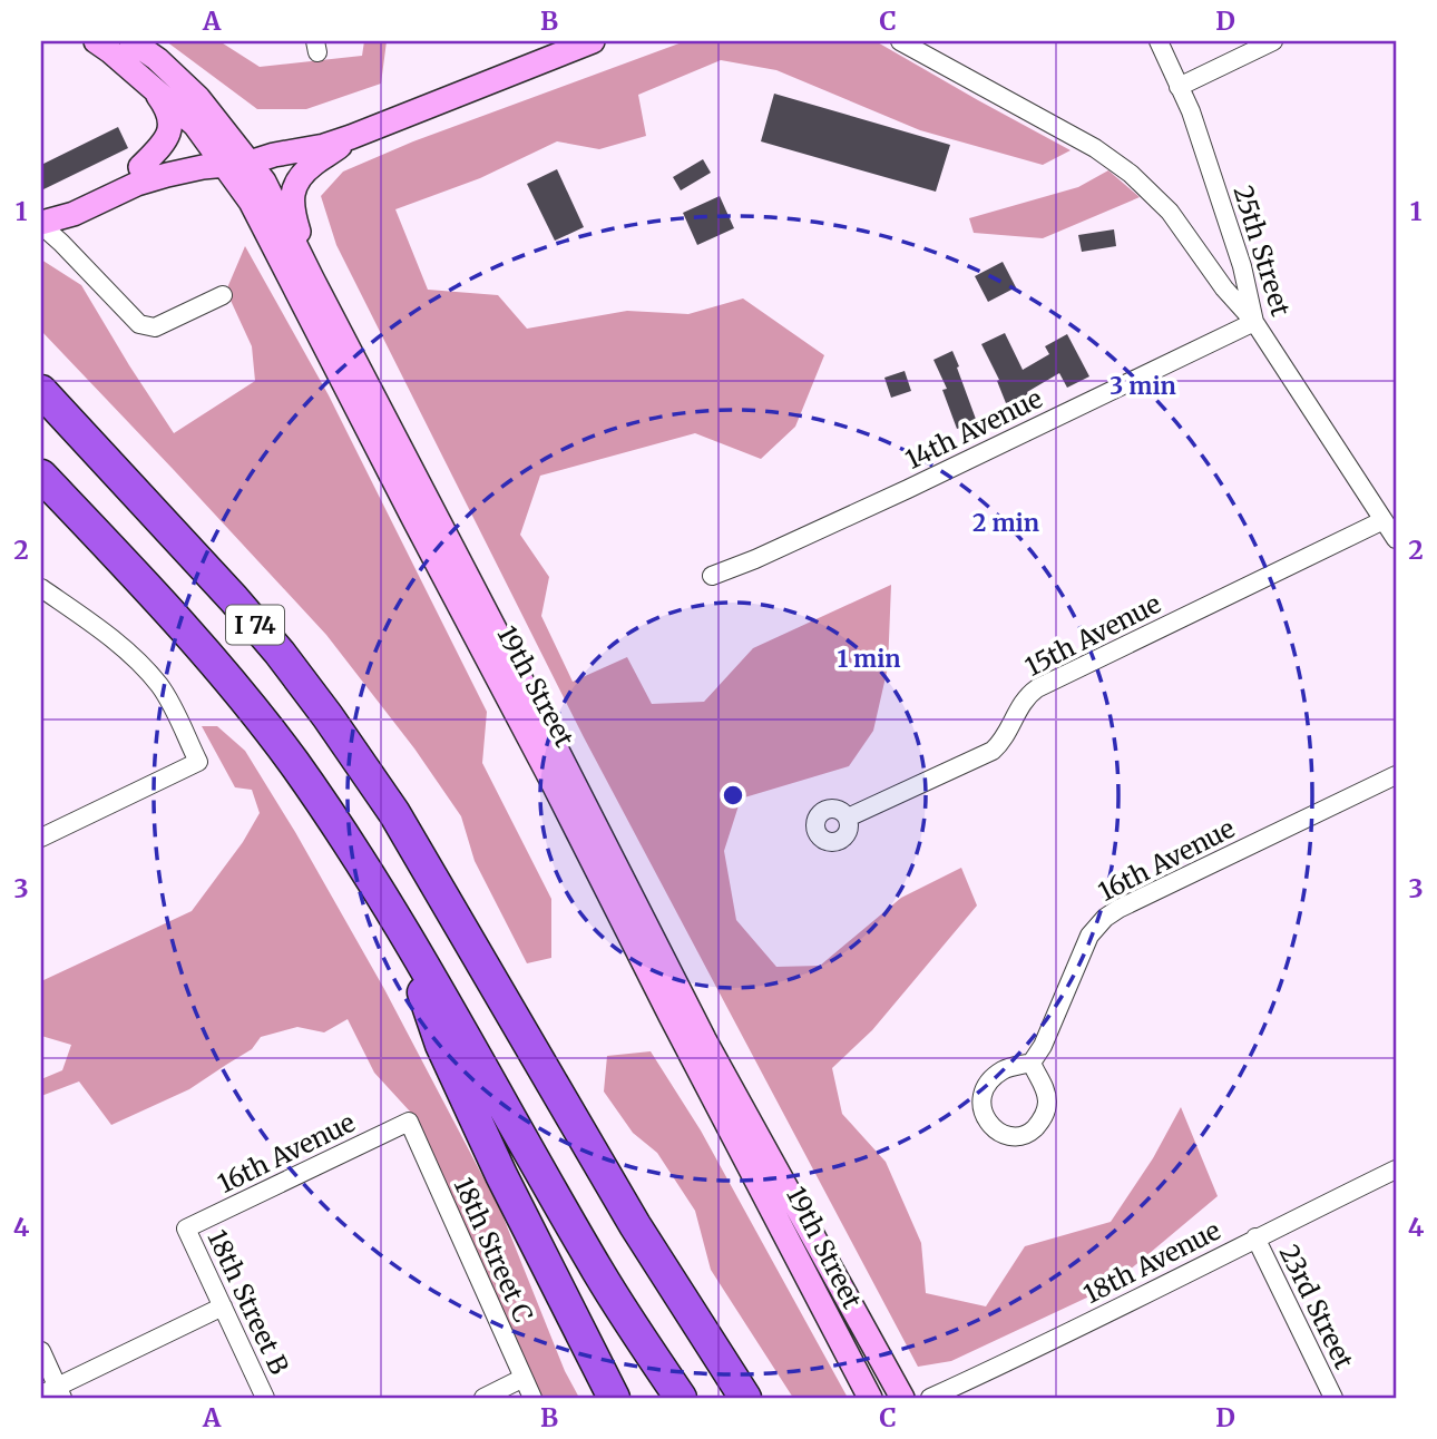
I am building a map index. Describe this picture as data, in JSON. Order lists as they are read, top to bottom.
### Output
{
  "streets": {
    "highway": ["I 74"],
    "main road": ["19th Street"],
    "street": [
      "25th Street",
      "14th Avenue",
      "15th Avenue",
      "16th Avenue",
      "18th Street C",
      "18th Avenue",
      "18th Street B",
      "23rd Street"
    ]
  },
  "crossings": [
    ["25th Street", "14th Avenue"],
    ["25th Street", "15th Avenue"],
    ["16th Avenue", "18th Street C"],
    ["16th Avenue", "18th Street B"],
    ["18th Avenue", "23rd Street"]
  ],
  "grid": {
    "columns": [
      "A",
      "B",
      "C",
      "D"
    ],
    "rows": [
      "1",
      "2",
      "3",
      "4"
    ]
  },
  "rings": ["3 min", "2 min", "1 min"]
}
